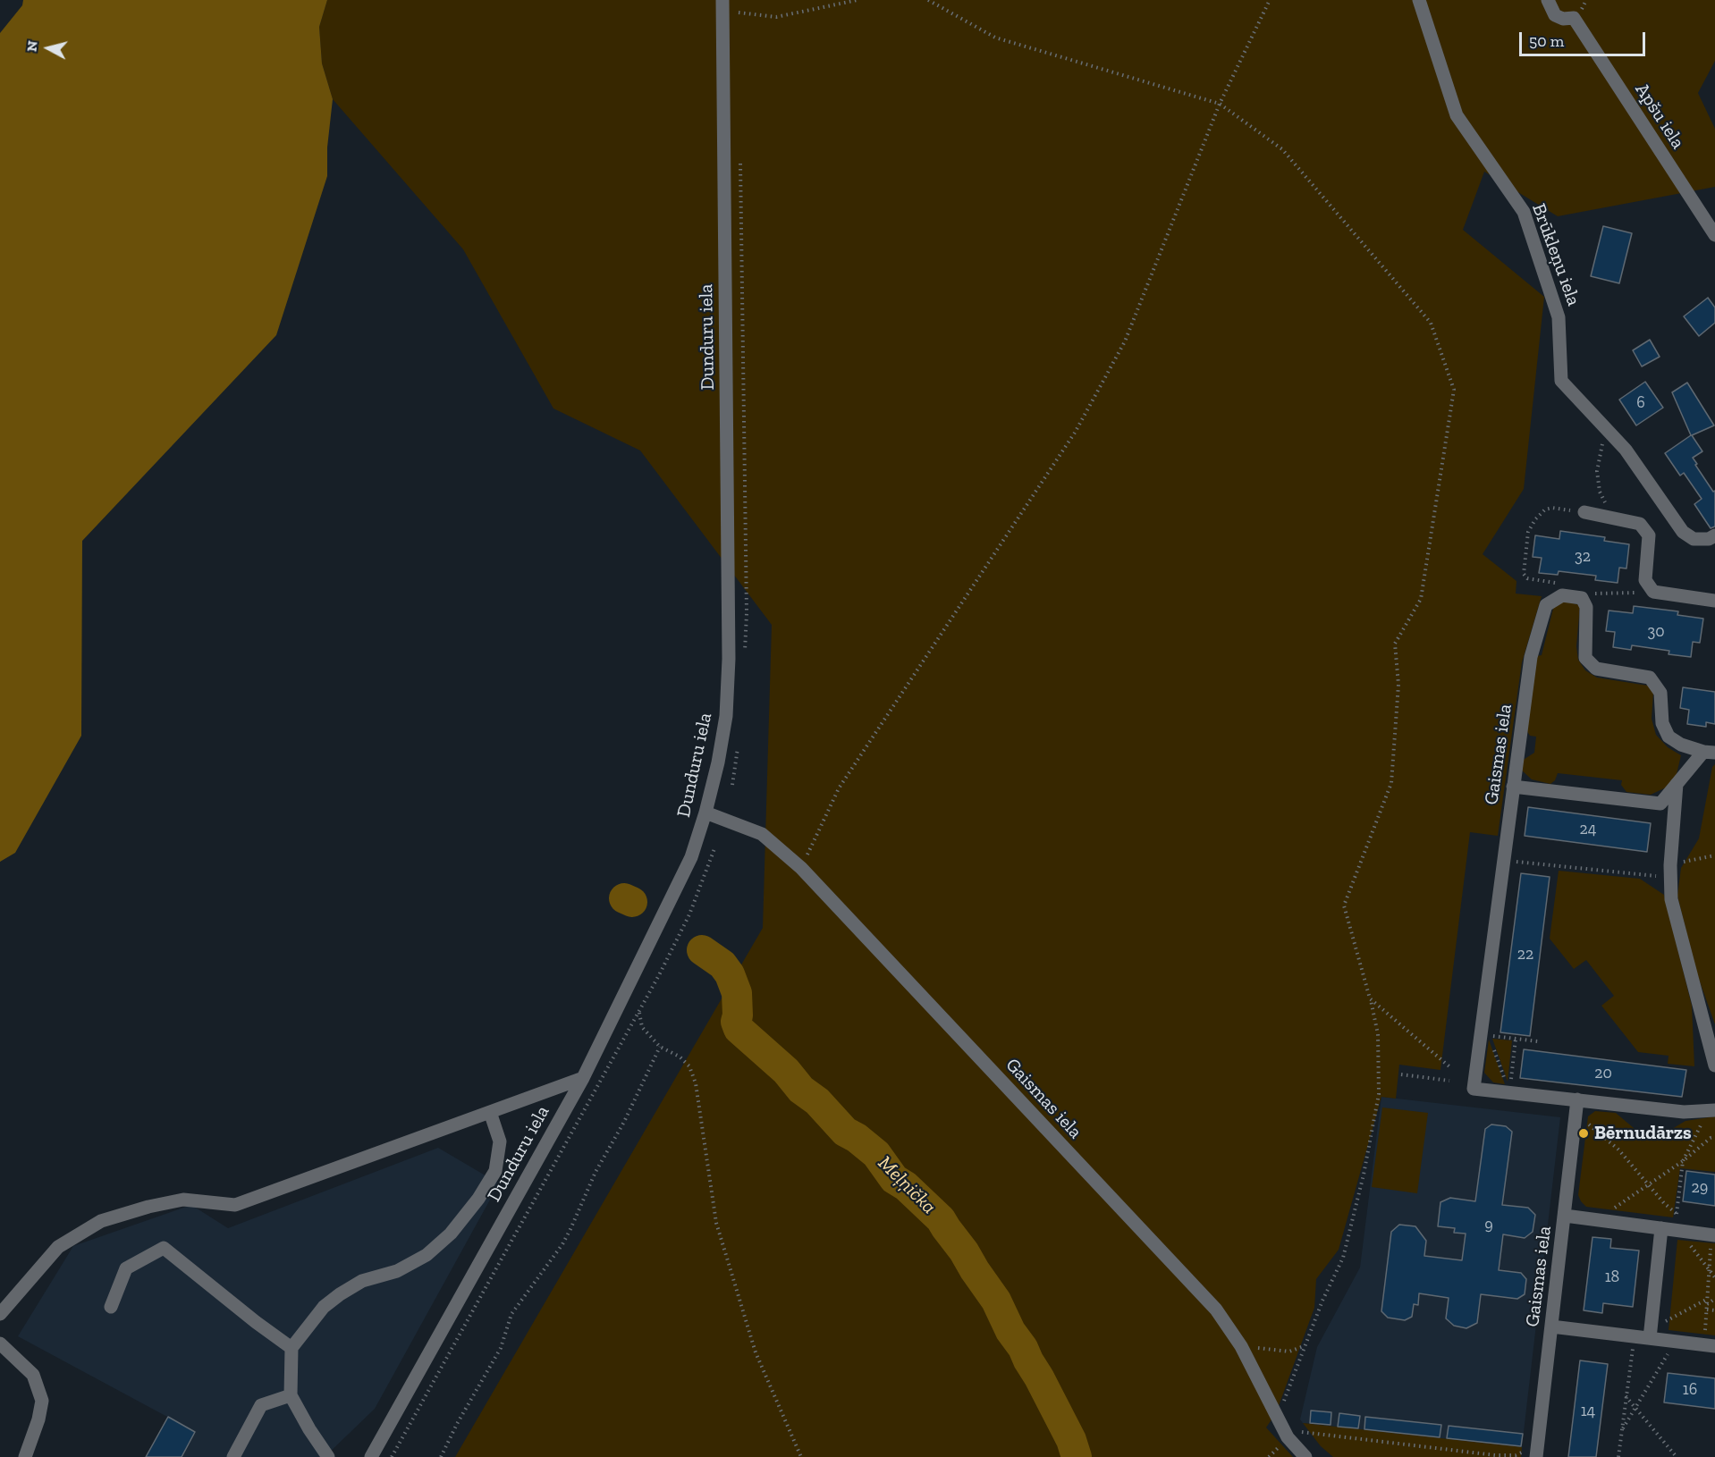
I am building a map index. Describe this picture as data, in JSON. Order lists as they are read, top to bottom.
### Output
{
  "streets": {
    "street": [
      "Apšu iela",
      "Brūkleņu iela",
      "Dunduru iela",
      "Gaismas iela"
    ]
  },
  "crossings": [
    ["Dunduru iela", "Gaismas iela"]
  ],
  "water": ["Meļņička"],
  "places": ["Bērnudārzs"],
  "house_numbers": [
    "6",
    "32",
    "30",
    "24",
    "22",
    "20",
    "29",
    "9",
    "18",
    "16",
    "14"
  ],
  "scale_bar": "50 m",
  "north": "left"
}
